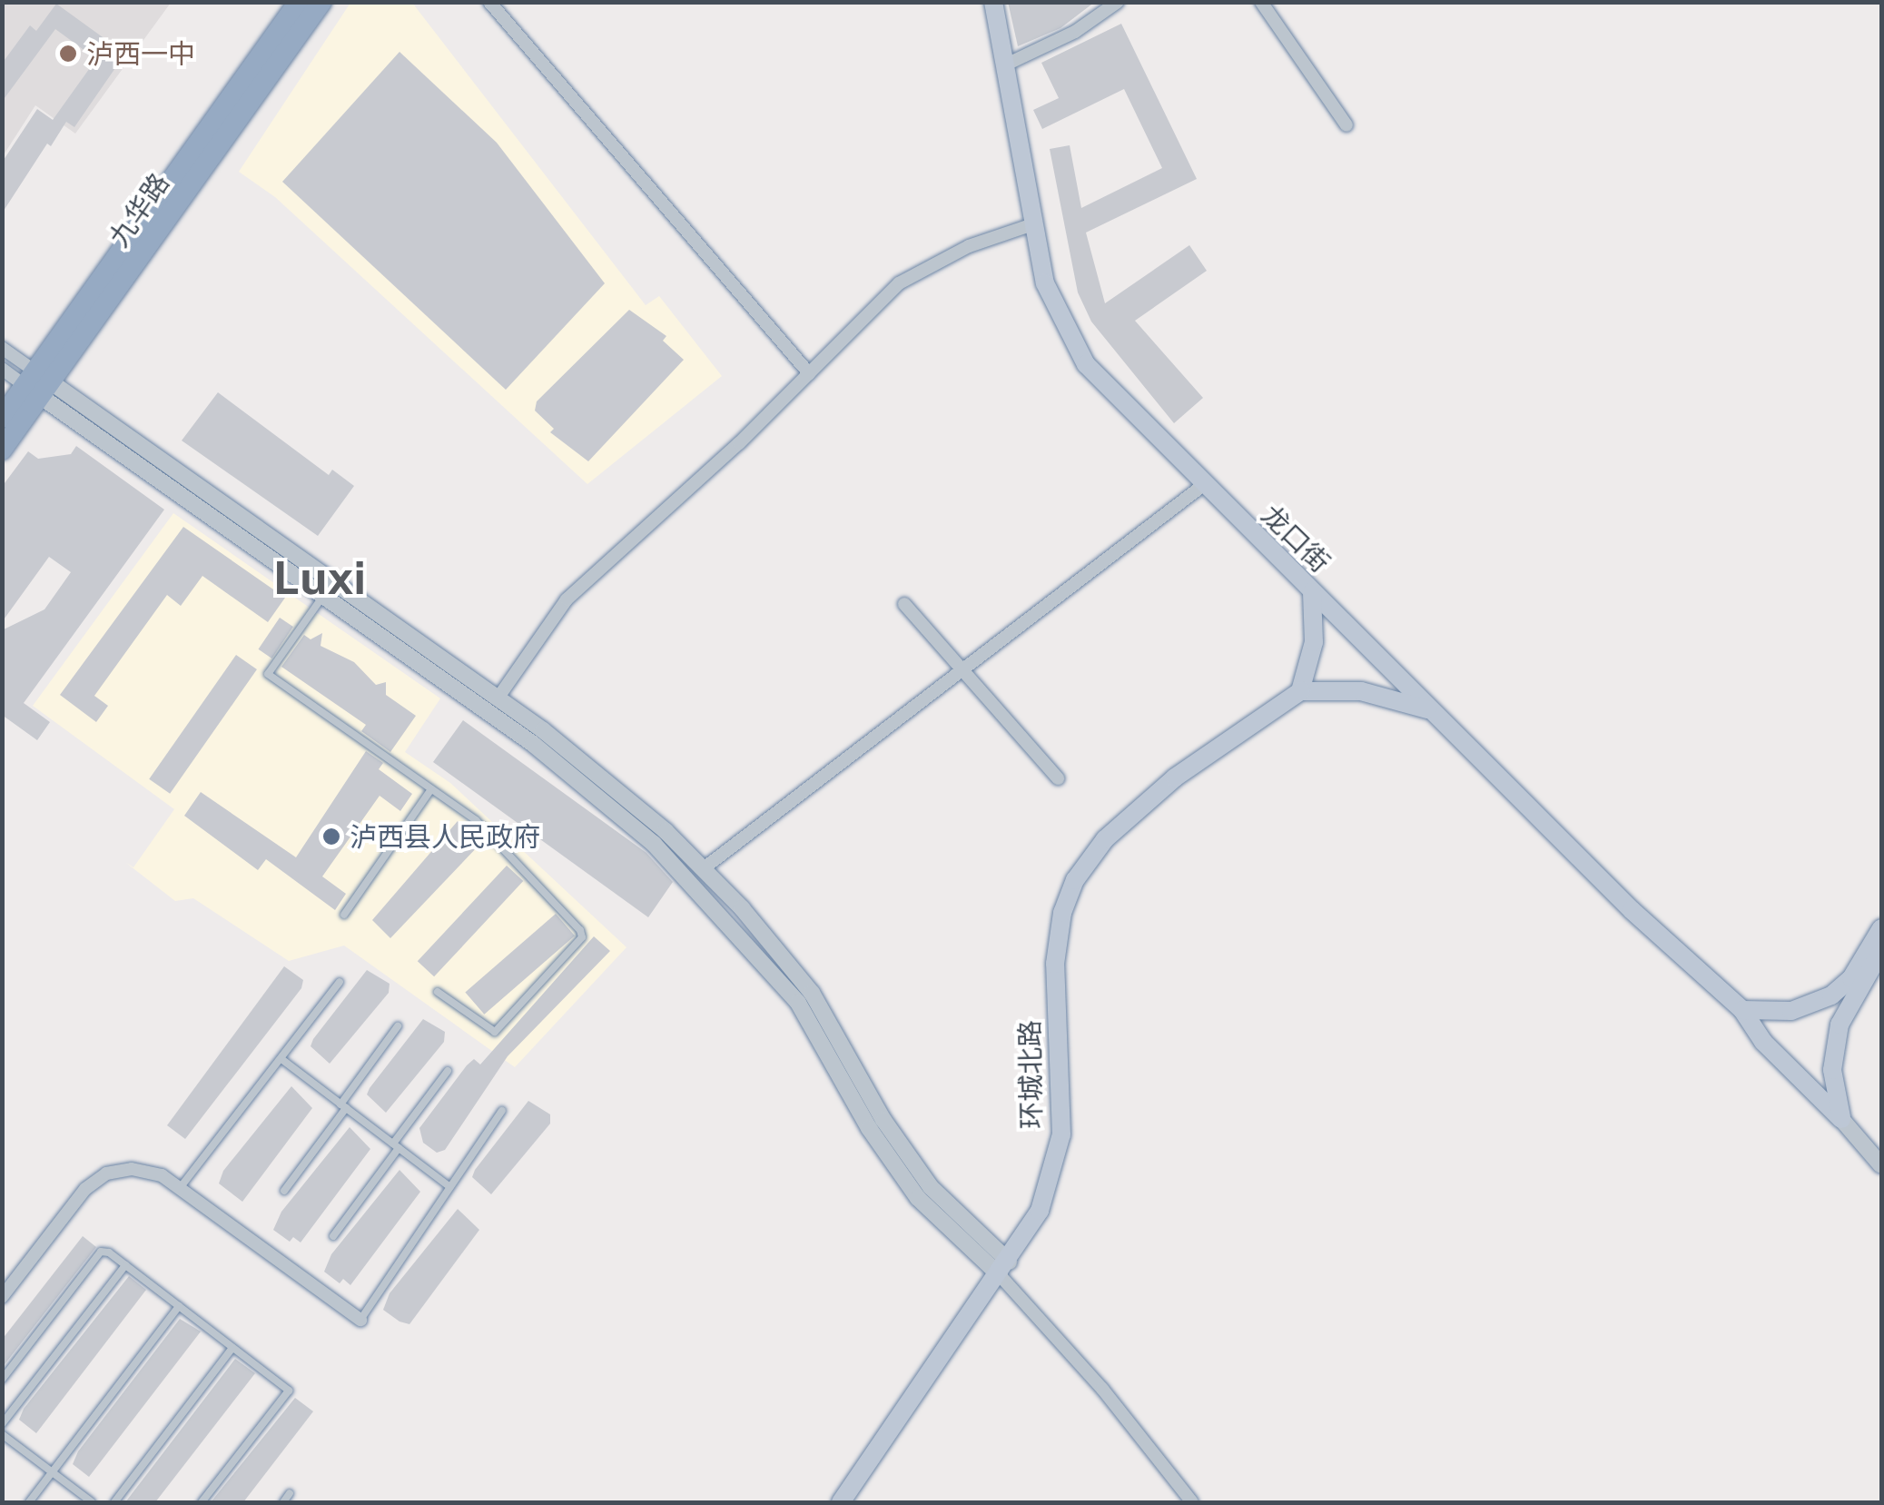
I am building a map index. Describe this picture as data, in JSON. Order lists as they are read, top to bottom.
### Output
{
  "streets": {
    "highway": ["九华路"],
    "main road": ["龙口街", "环城北路"]
  },
  "districts": ["Luxi"],
  "places": ["泸西一中", "泸西县人民政府"]
}
